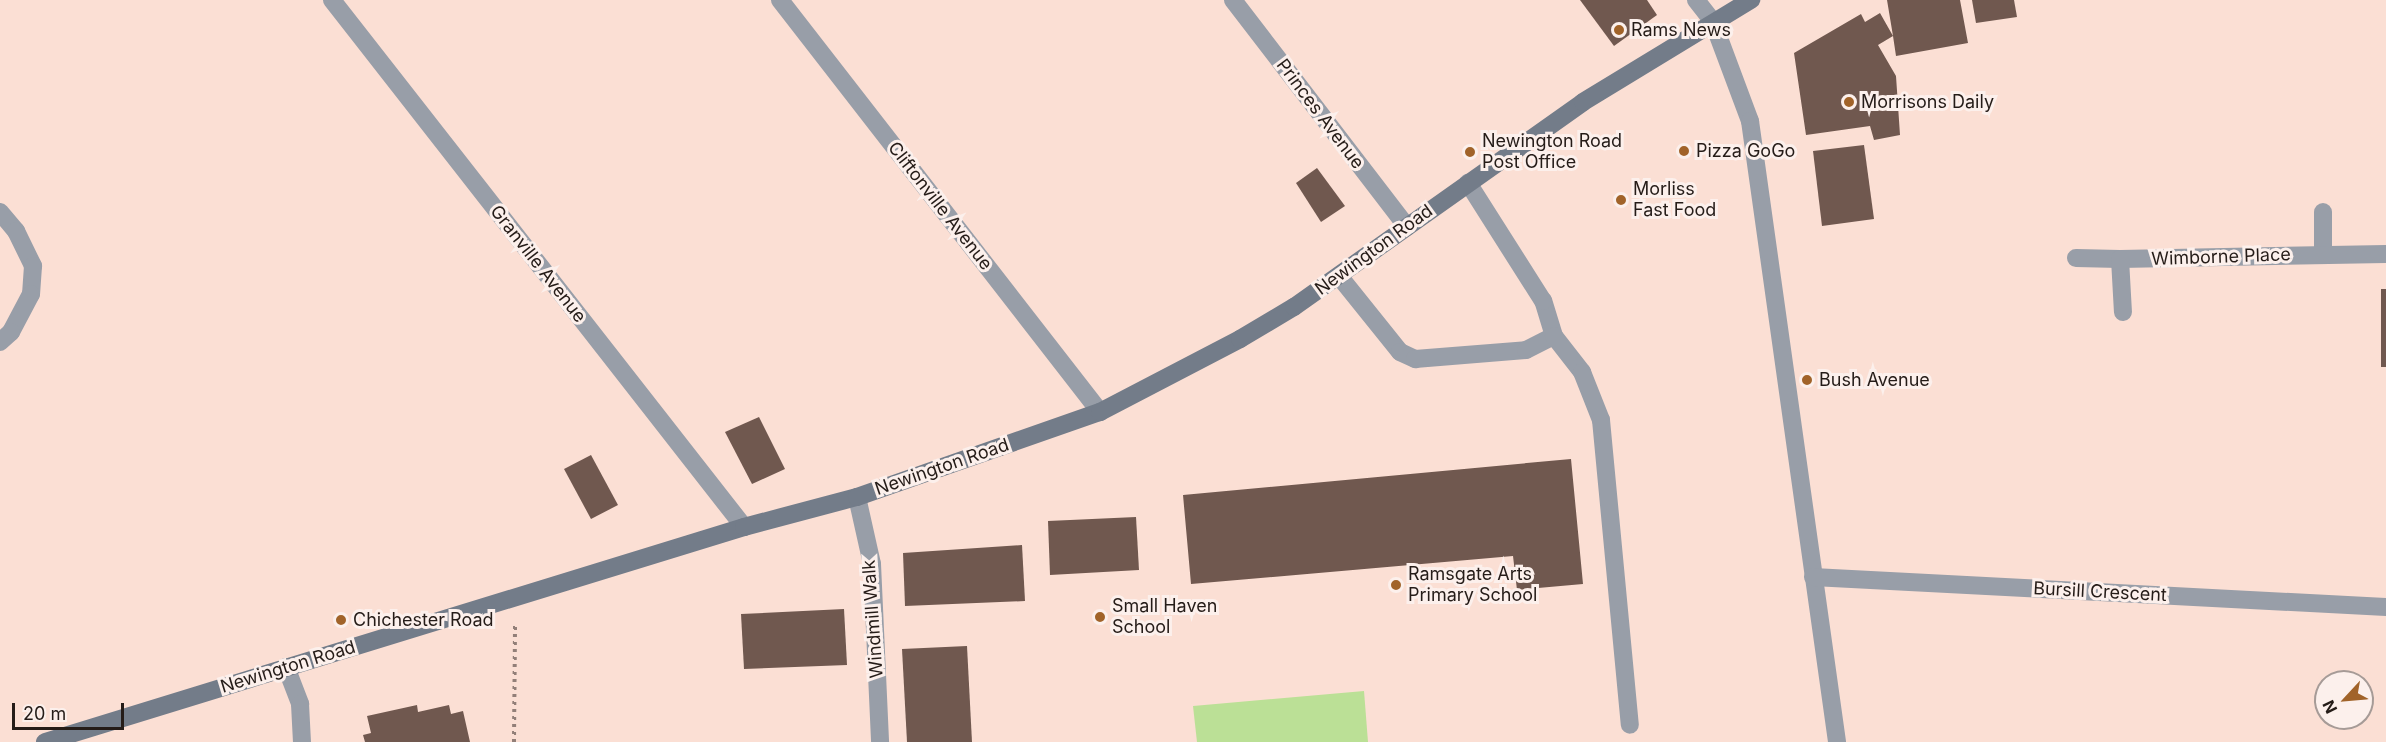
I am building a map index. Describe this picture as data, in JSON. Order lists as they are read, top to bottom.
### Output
{
  "streets": {
    "main road": ["Newington Road"],
    "street": [
      "Princes Avenue",
      "Cliftonville Avenue",
      "Wimborne Place",
      "Granville Avenue",
      "Bursill Crescent",
      "Windmill Walk"
    ]
  },
  "crossings": [
    ["Princes Avenue", "Newington Road"],
    ["Cliftonville Avenue", "Newington Road"],
    ["Newington Road", "Granville Avenue"],
    ["Newington Road", "Windmill Walk"]
  ],
  "places": [
    "Rams News",
    "Morrisons Daily",
    "Pizza GoGo",
    "Newington Road Post Office",
    "Morliss Fast Food",
    "Bush Avenue",
    "Ramsgate Arts Primary School",
    "Small Haven School",
    "Chichester Road"
  ],
  "scale_bar": "20 m",
  "north": "bottom left"
}
